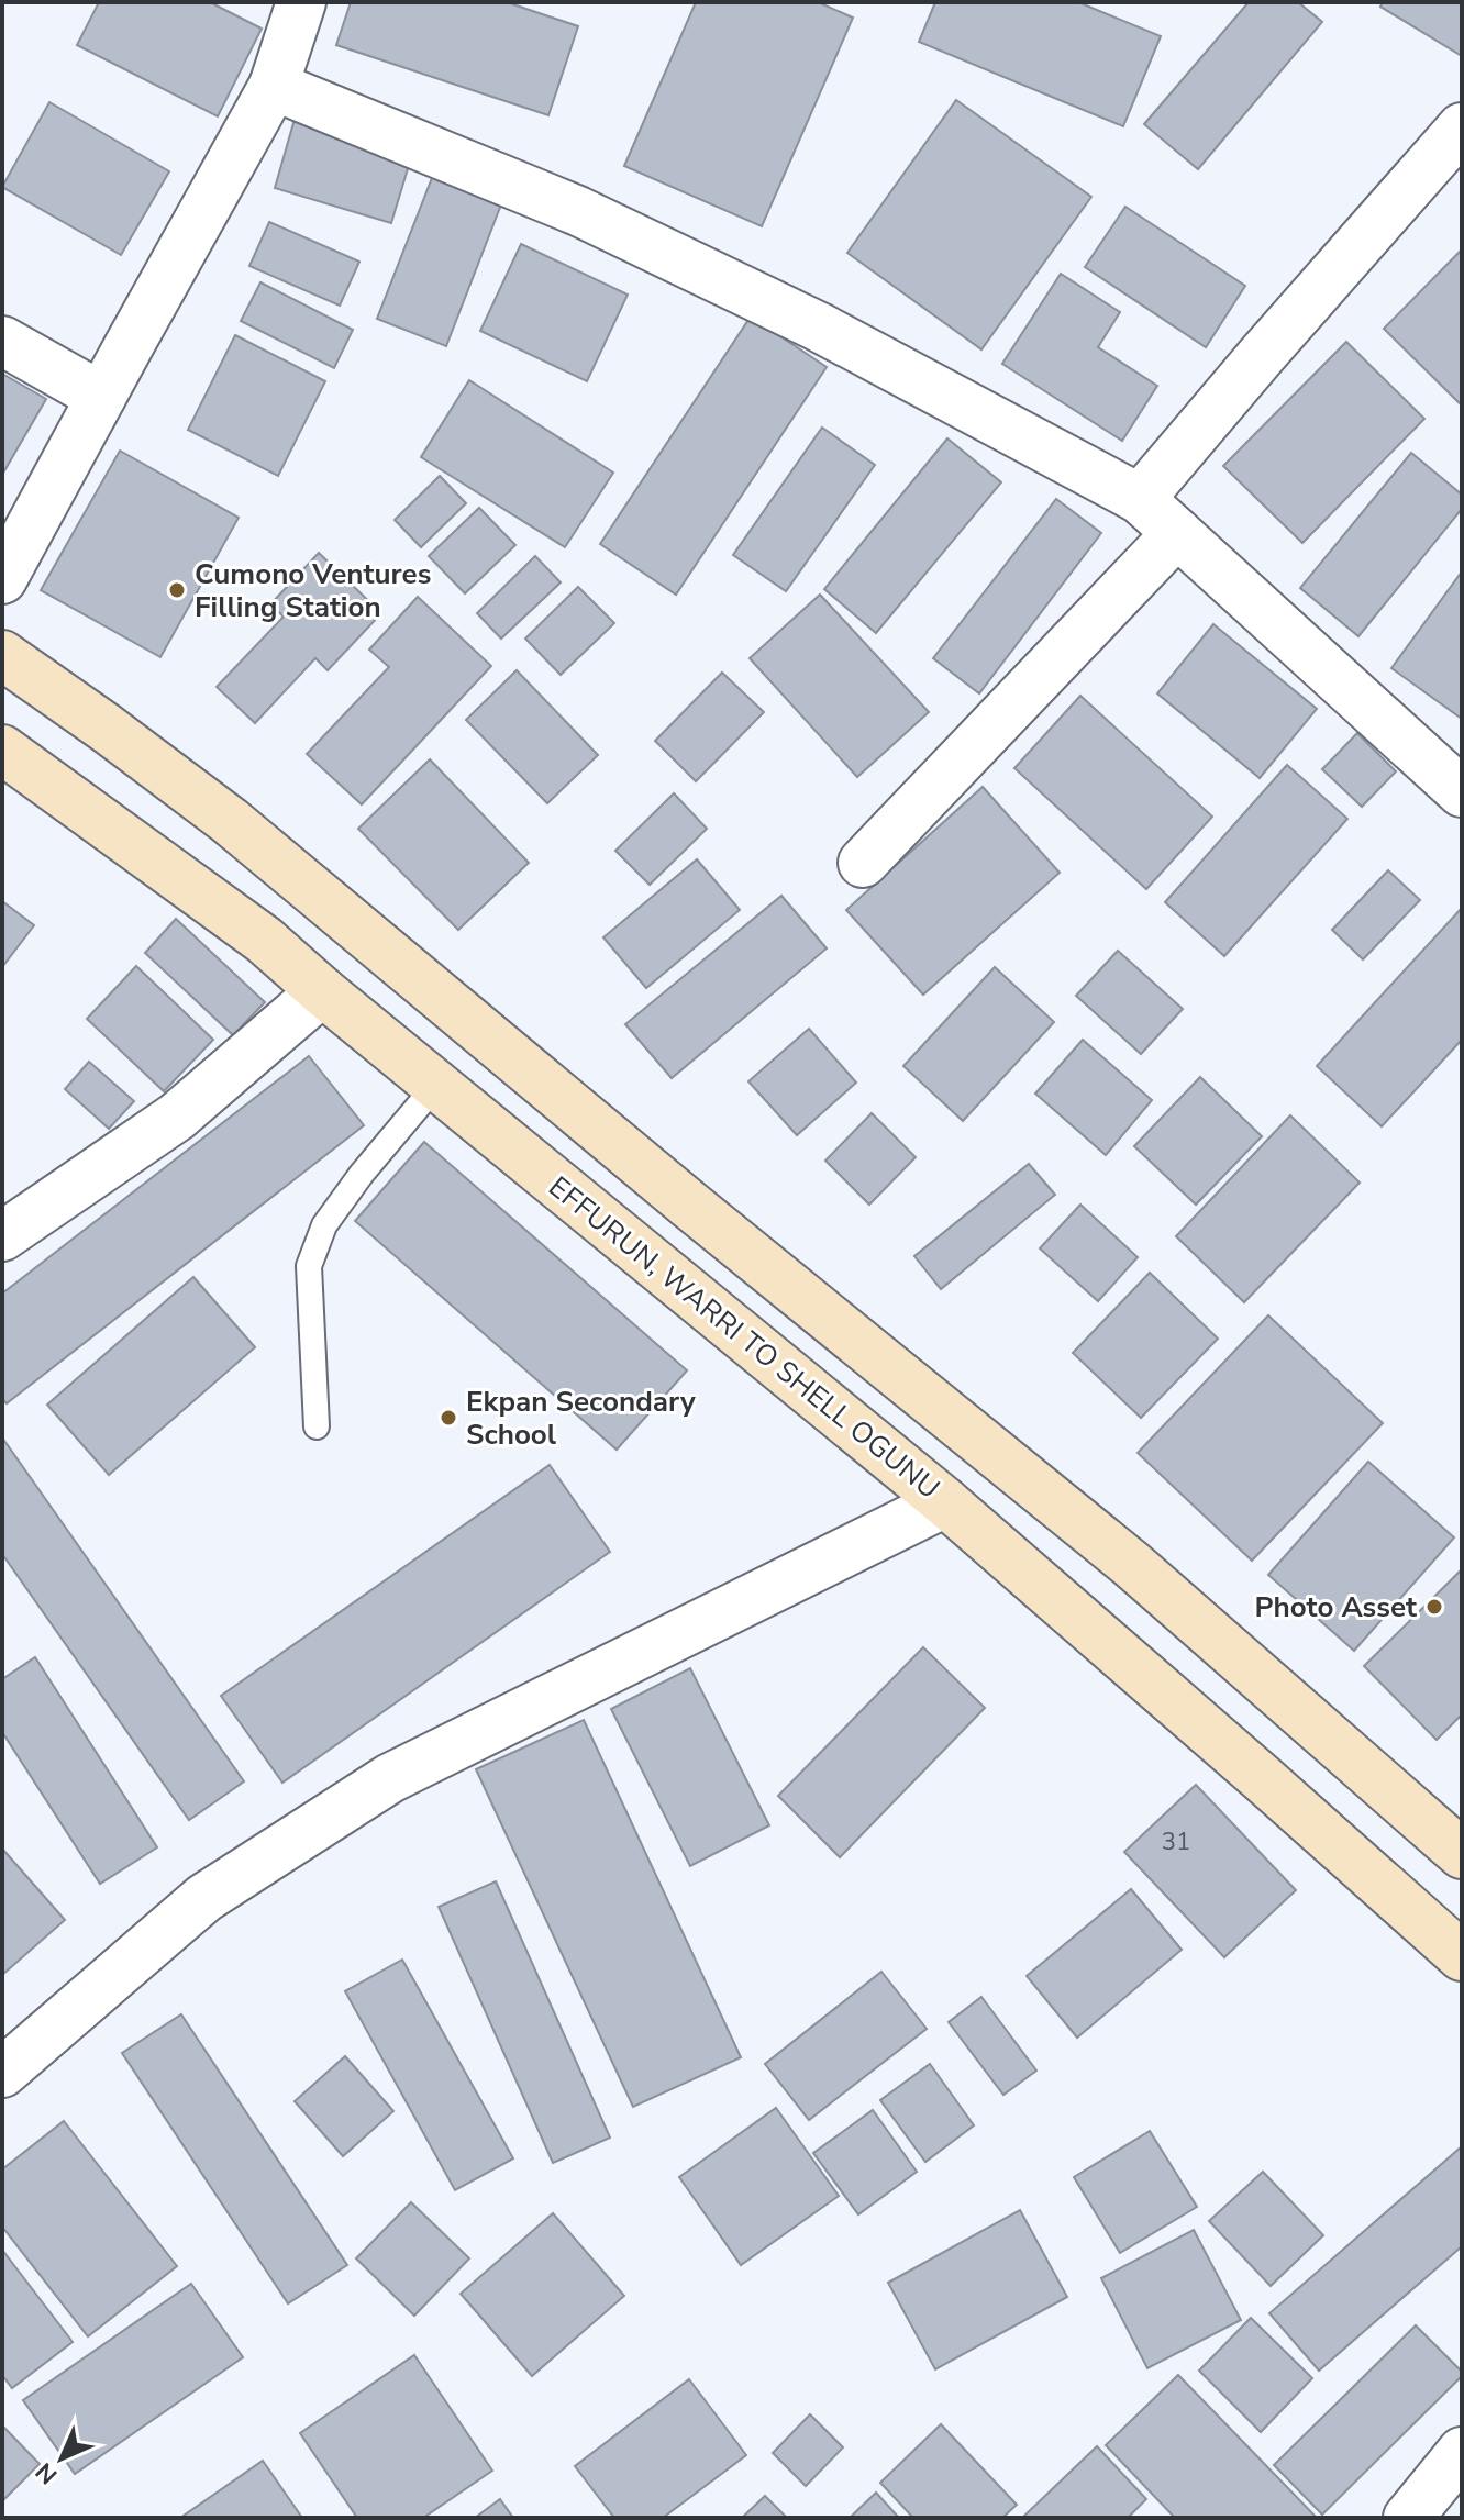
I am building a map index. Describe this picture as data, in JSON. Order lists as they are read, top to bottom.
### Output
{
  "streets": {
    "main road": ["EFFURUN, WARRI TO SHELL OGUNU"]
  },
  "places": ["Cumono Ventures Filling Station", "Ekpan Secondary School", "Photo Asset"],
  "house_numbers": ["31"],
  "north": "bottom left"
}
